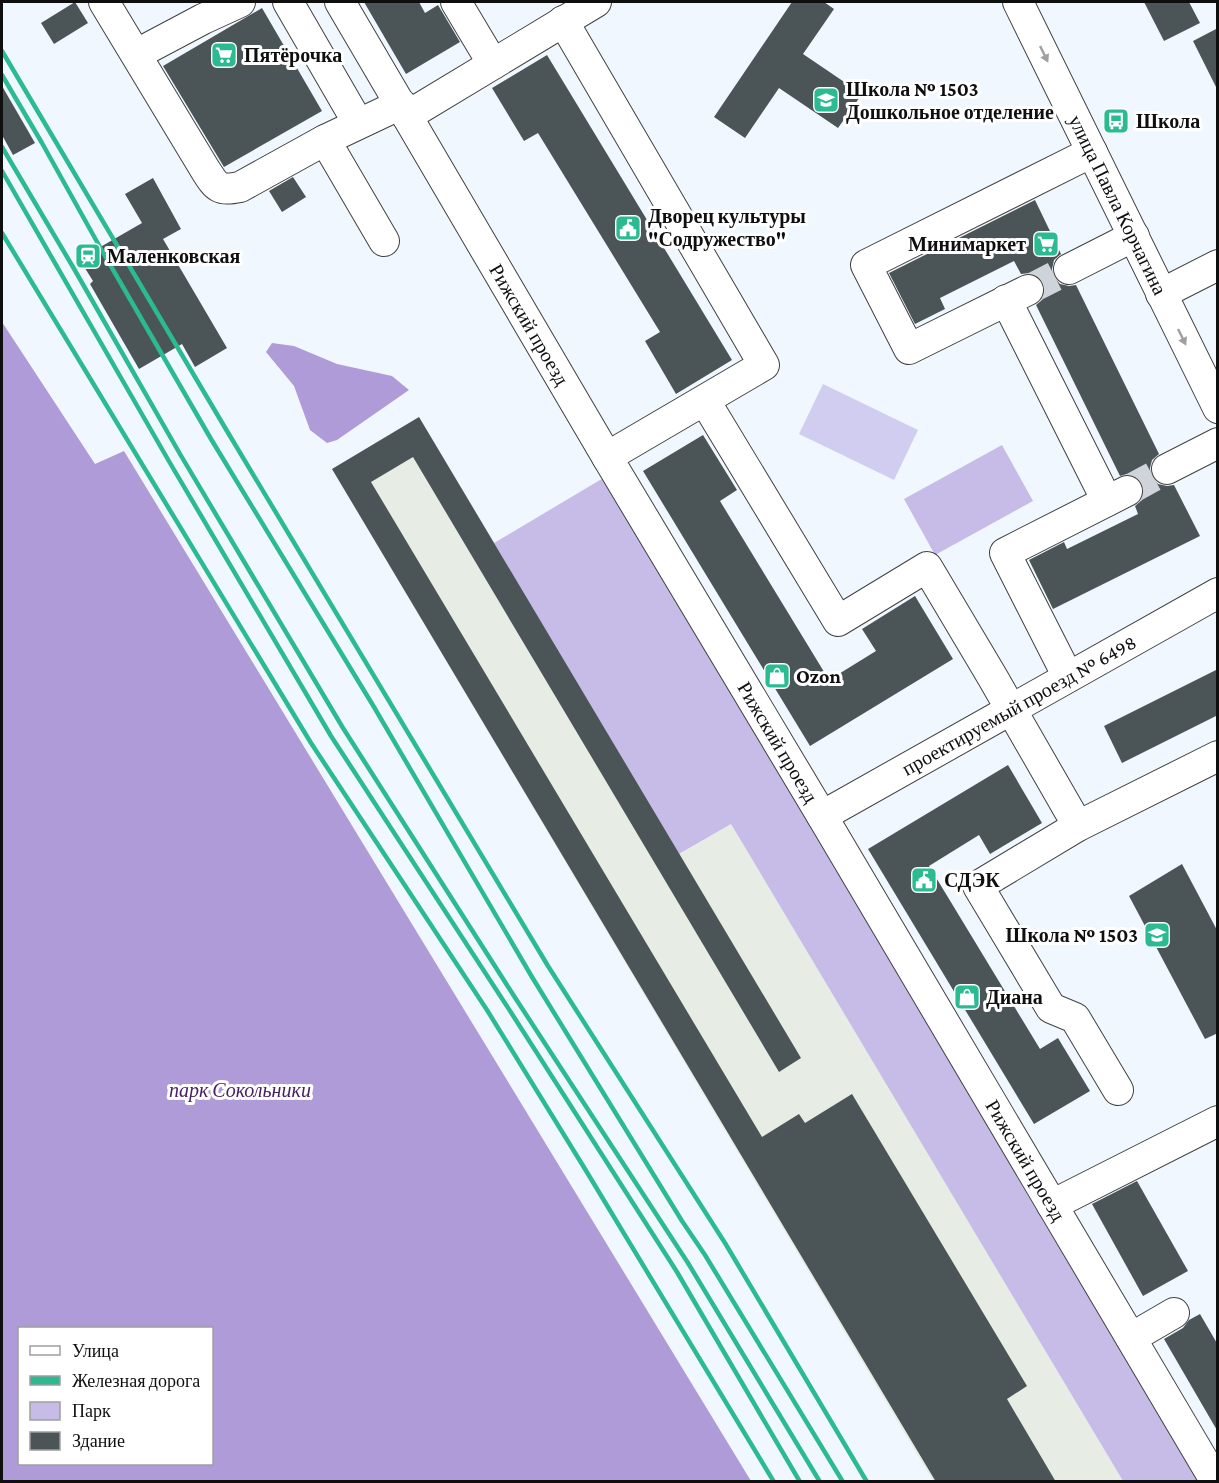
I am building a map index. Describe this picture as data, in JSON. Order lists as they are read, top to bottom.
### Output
{
  "streets": {
    "street": ["улица Павла Корчагина", "Рижский проезд", "проектируемый проезд № 6498"]
  },
  "crossings": [
    ["Рижский проезд", "проектируемый проезд № 6498"]
  ],
  "one_way": ["улица Павла Корчагина"],
  "parks": ["парк Сокольники"],
  "places": {
    "supermarket": ["Пятёрочка", "Минимаркет"],
    "school or university": ["Школа № 1503 Дошкольное отделение", "Школа № 1503"],
    "bus stop": ["Школа"],
    "public building": ["Дворец культуры \"Содружество\"", "СДЭК"],
    "station": ["Маленковская"],
    "shop": ["Ozon", "Диана"]
  },
  "legend": [
    "Улица",
    "Железная дорога",
    "Парк",
    "Здание"
  ]
}
